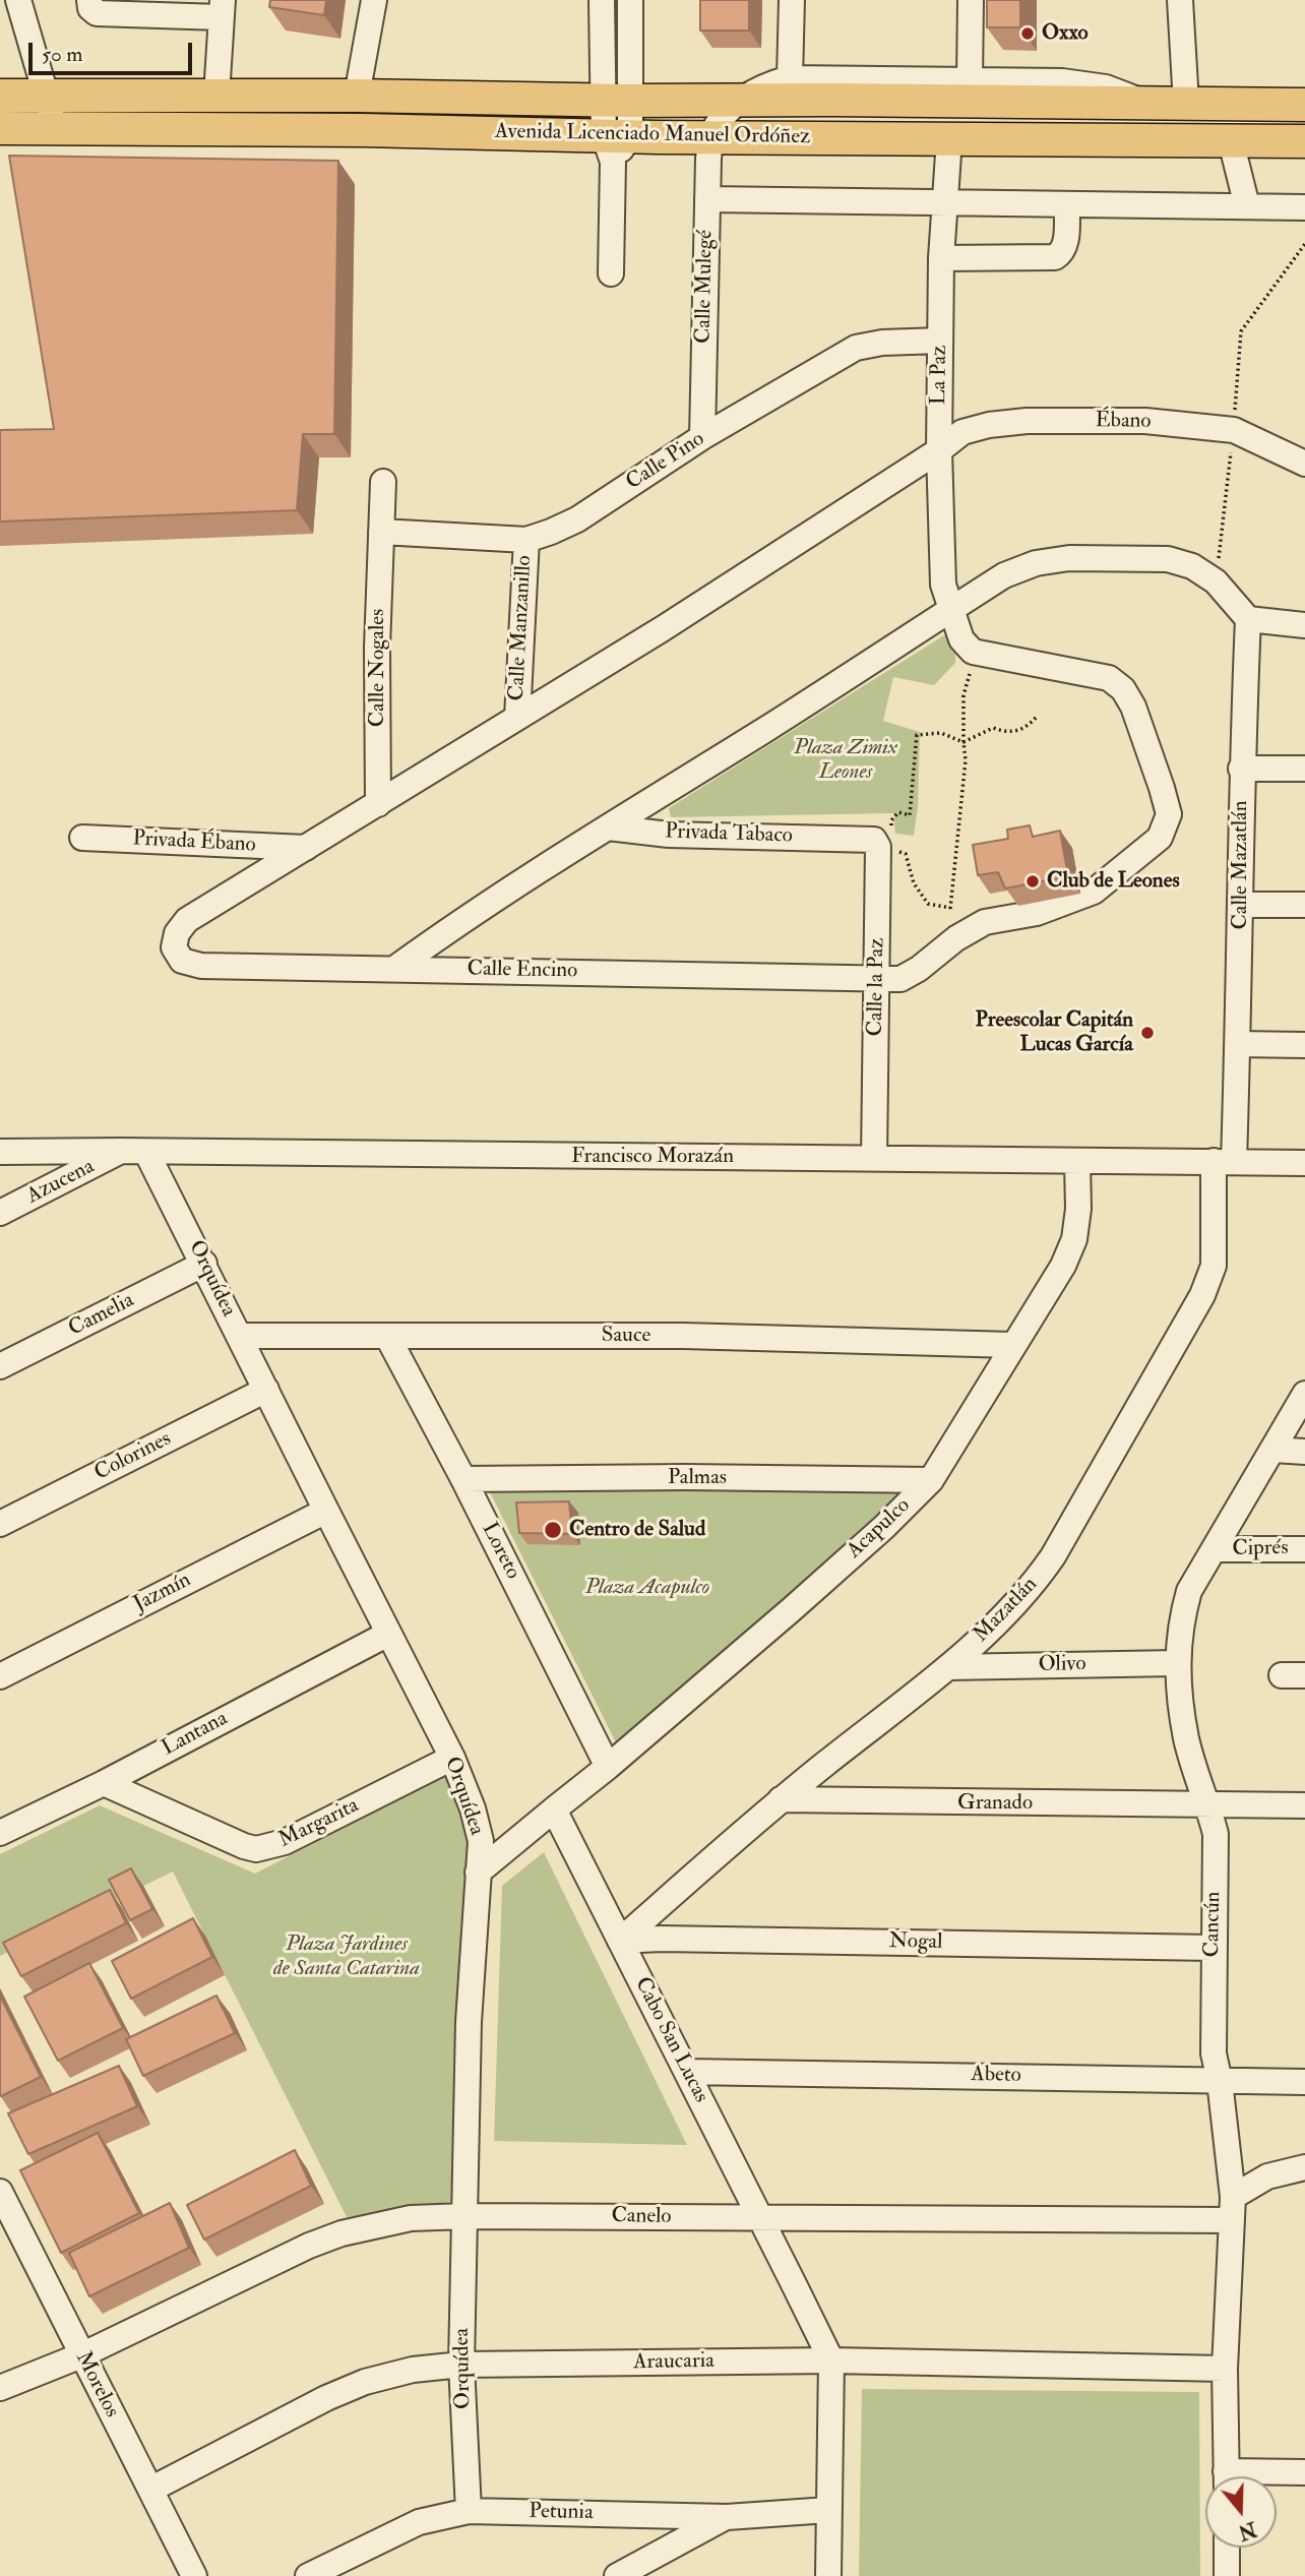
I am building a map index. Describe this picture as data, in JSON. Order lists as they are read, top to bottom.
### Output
{
  "streets": {
    "main road": ["Avenida Licenciado Manuel Ordóñez"],
    "street": [
      "Calle Mulegé",
      "La Paz",
      "Ébano",
      "Calle Pino",
      "Calle Manzanillo",
      "Calle Nogales",
      "Privada Tabaco",
      "Privada Ébano",
      "Calle Mazatlán",
      "Calle Encino",
      "Calle la Paz",
      "Francisco Morazán",
      "Azucena",
      "Orquídea",
      "Camelia",
      "Sauce",
      "Colorines",
      "Palmas",
      "Acapulco",
      "Ciprés",
      "Loreto",
      "Jazmín",
      "Mazatlán",
      "Olivo",
      "Lantana",
      "Granado",
      "Margarita",
      "Cancún",
      "Nogal",
      "Cabo San Lucas",
      "Abeto",
      "Canelo",
      "Araucaria",
      "Morelos",
      "Petunia"
    ]
  },
  "crossings": [
    ["Avenida Licenciado Manuel Ordóñez", "Calle Mulegé"],
    ["Avenida Licenciado Manuel Ordóñez", "La Paz"],
    ["Calle Mulegé", "Calle Pino"],
    ["La Paz", "Ébano"],
    ["La Paz", "Calle Pino"],
    ["Ébano", "Calle Manzanillo"],
    ["Ébano", "Calle Nogales"],
    ["Ébano", "Privada Ébano"],
    ["Ébano", "Calle Encino"],
    ["Calle Pino", "Calle Manzanillo"],
    ["Calle Pino", "Calle Nogales"],
    ["Privada Tabaco", "Calle la Paz"],
    ["Calle Mazatlán", "Francisco Morazán"],
    ["Calle Mazatlán", "Mazatlán"],
    ["Calle Encino", "Calle la Paz"],
    ["Calle la Paz", "Francisco Morazán"],
    ["Francisco Morazán", "Azucena"],
    ["Francisco Morazán", "Orquídea"],
    ["Francisco Morazán", "Acapulco"],
    ["Francisco Morazán", "Mazatlán"],
    ["Orquídea", "Camelia"],
    ["Orquídea", "Sauce"],
    ["Orquídea", "Colorines"],
    ["Orquídea", "Jazmín"],
    ["Orquídea", "Lantana"],
    ["Orquídea", "Margarita"],
    ["Orquídea", "Canelo"],
    ["Orquídea", "Araucaria"],
    ["Orquídea", "Petunia"],
    ["Sauce", "Acapulco"],
    ["Sauce", "Loreto"],
    ["Palmas", "Acapulco"],
    ["Palmas", "Loreto"],
    ["Acapulco", "Loreto"],
    ["Acapulco", "Cabo San Lucas"],
    ["Ciprés", "Cancún"],
    ["Mazatlán", "Olivo"],
    ["Mazatlán", "Granado"],
    ["Mazatlán", "Nogal"],
    ["Mazatlán", "Cabo San Lucas"],
    ["Olivo", "Cancún"],
    ["Lantana", "Margarita"],
    ["Granado", "Cancún"],
    ["Cancún", "Nogal"],
    ["Cancún", "Abeto"],
    ["Cancún", "Canelo"],
    ["Cancún", "Araucaria"],
    ["Nogal", "Cabo San Lucas"],
    ["Cabo San Lucas", "Abeto"],
    ["Cabo San Lucas", "Canelo"],
    ["Cabo San Lucas", "Araucaria"],
    ["Canelo", "Morelos"],
    ["Araucaria", "Morelos"]
  ],
  "parks": ["Plaza Zimix Leones", "Plaza Acapulco", "Plaza Jardines de Santa Catarina"],
  "places": [
    "Oxxo",
    "Club de Leones",
    "Preescolar Capitán Lucas García",
    "Centro de Salud"
  ],
  "scale_bar": "50 m",
  "north": "bottom"
}
